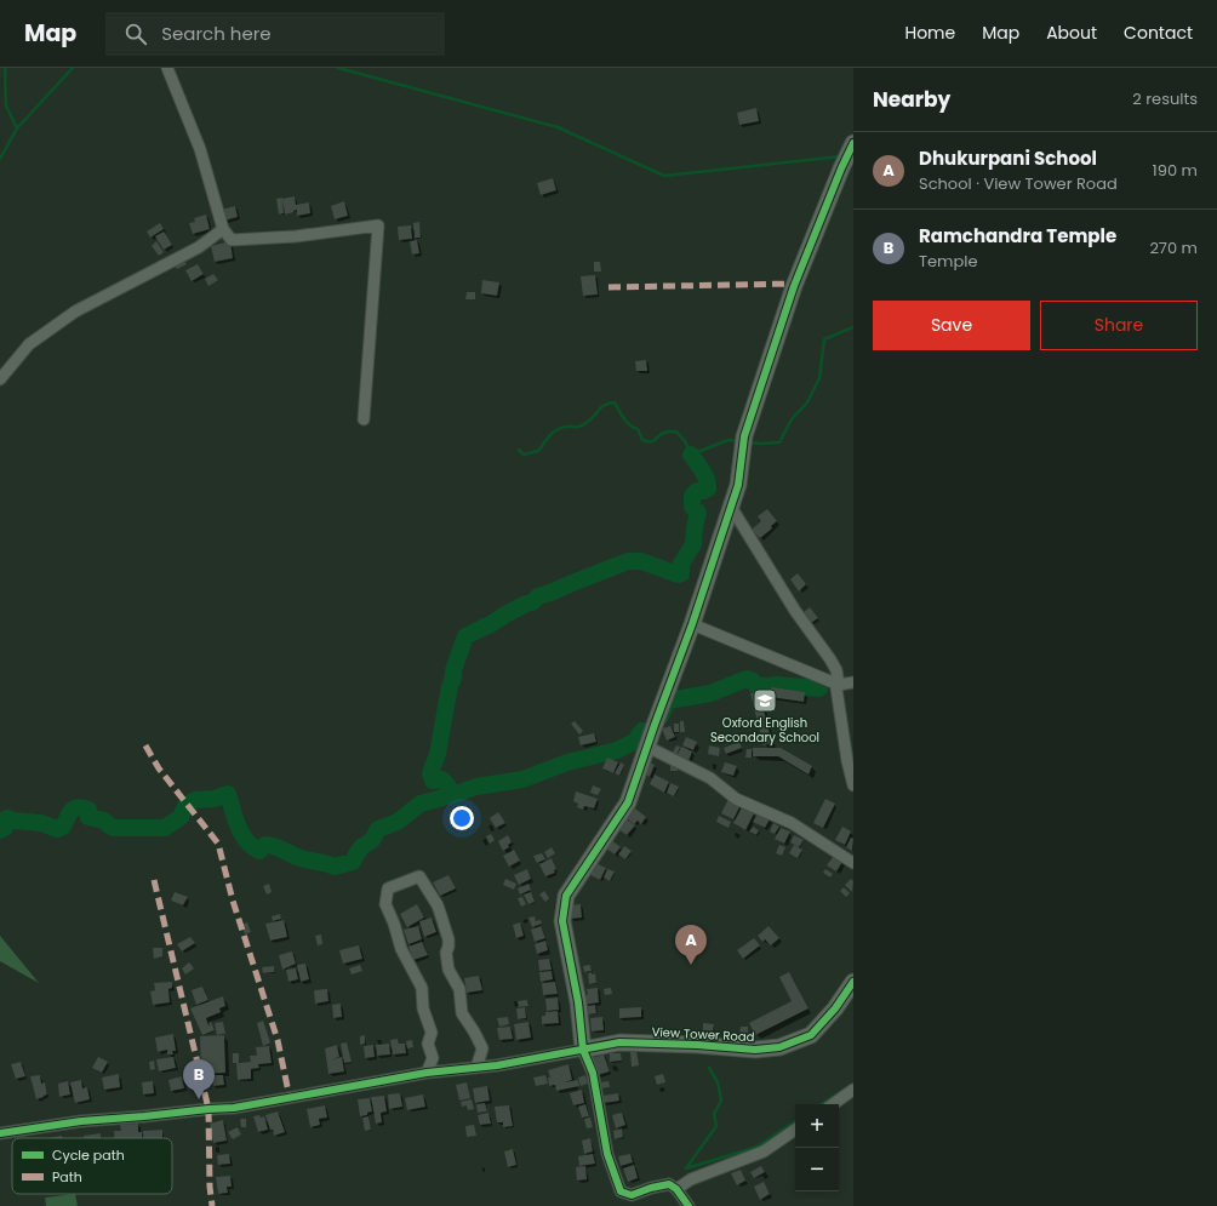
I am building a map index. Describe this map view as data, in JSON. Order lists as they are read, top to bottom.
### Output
{
  "streets": {
    "street": ["View Tower Road"]
  },
  "places": {
    "school or university": ["Oxford English Secondary School"]
  },
  "legend": ["Cycle path", "Path"],
  "page": {
    "header": "Map",
    "search": "Search here",
    "nav": [
      "Home",
      "Map",
      "About",
      "Contact"
    ],
    "heading": ["Nearby", "2 results"],
    "list": [
      {
        "mark": "A",
        "name": "Dhukurpani School",
        "note": "School · View Tower Road",
        "value": "190 m"
      },
      {
        "mark": "B",
        "name": "Ramchandra Temple",
        "note": "Temple",
        "value": "270 m"
      }
    ],
    "buttons": ["Save", "Share"],
    "pins": ["A", "B"],
    "map_buttons": ["+", "−"]
  }
}
